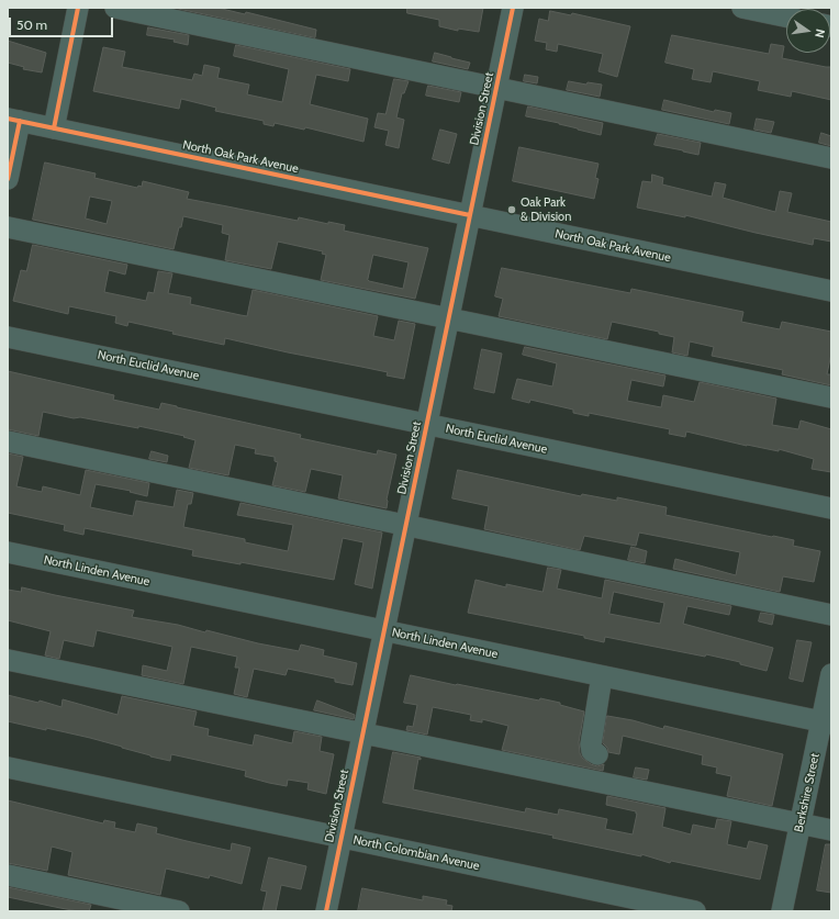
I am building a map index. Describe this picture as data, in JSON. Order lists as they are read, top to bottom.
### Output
{
  "streets": {
    "street": [
      "Division Street",
      "North Oak Park Avenue",
      "North Euclid Avenue",
      "North Linden Avenue",
      "Berkshire Street",
      "North Colombian Avenue"
    ]
  },
  "crossings": [
    ["Division Street", "North Oak Park Avenue"],
    ["Division Street", "North Euclid Avenue"],
    ["Division Street", "North Linden Avenue"],
    ["Division Street", "North Colombian Avenue"],
    ["North Linden Avenue", "Berkshire Street"]
  ],
  "places": ["Oak Park & Division"],
  "scale_bar": "50 m",
  "north": "right"
}
